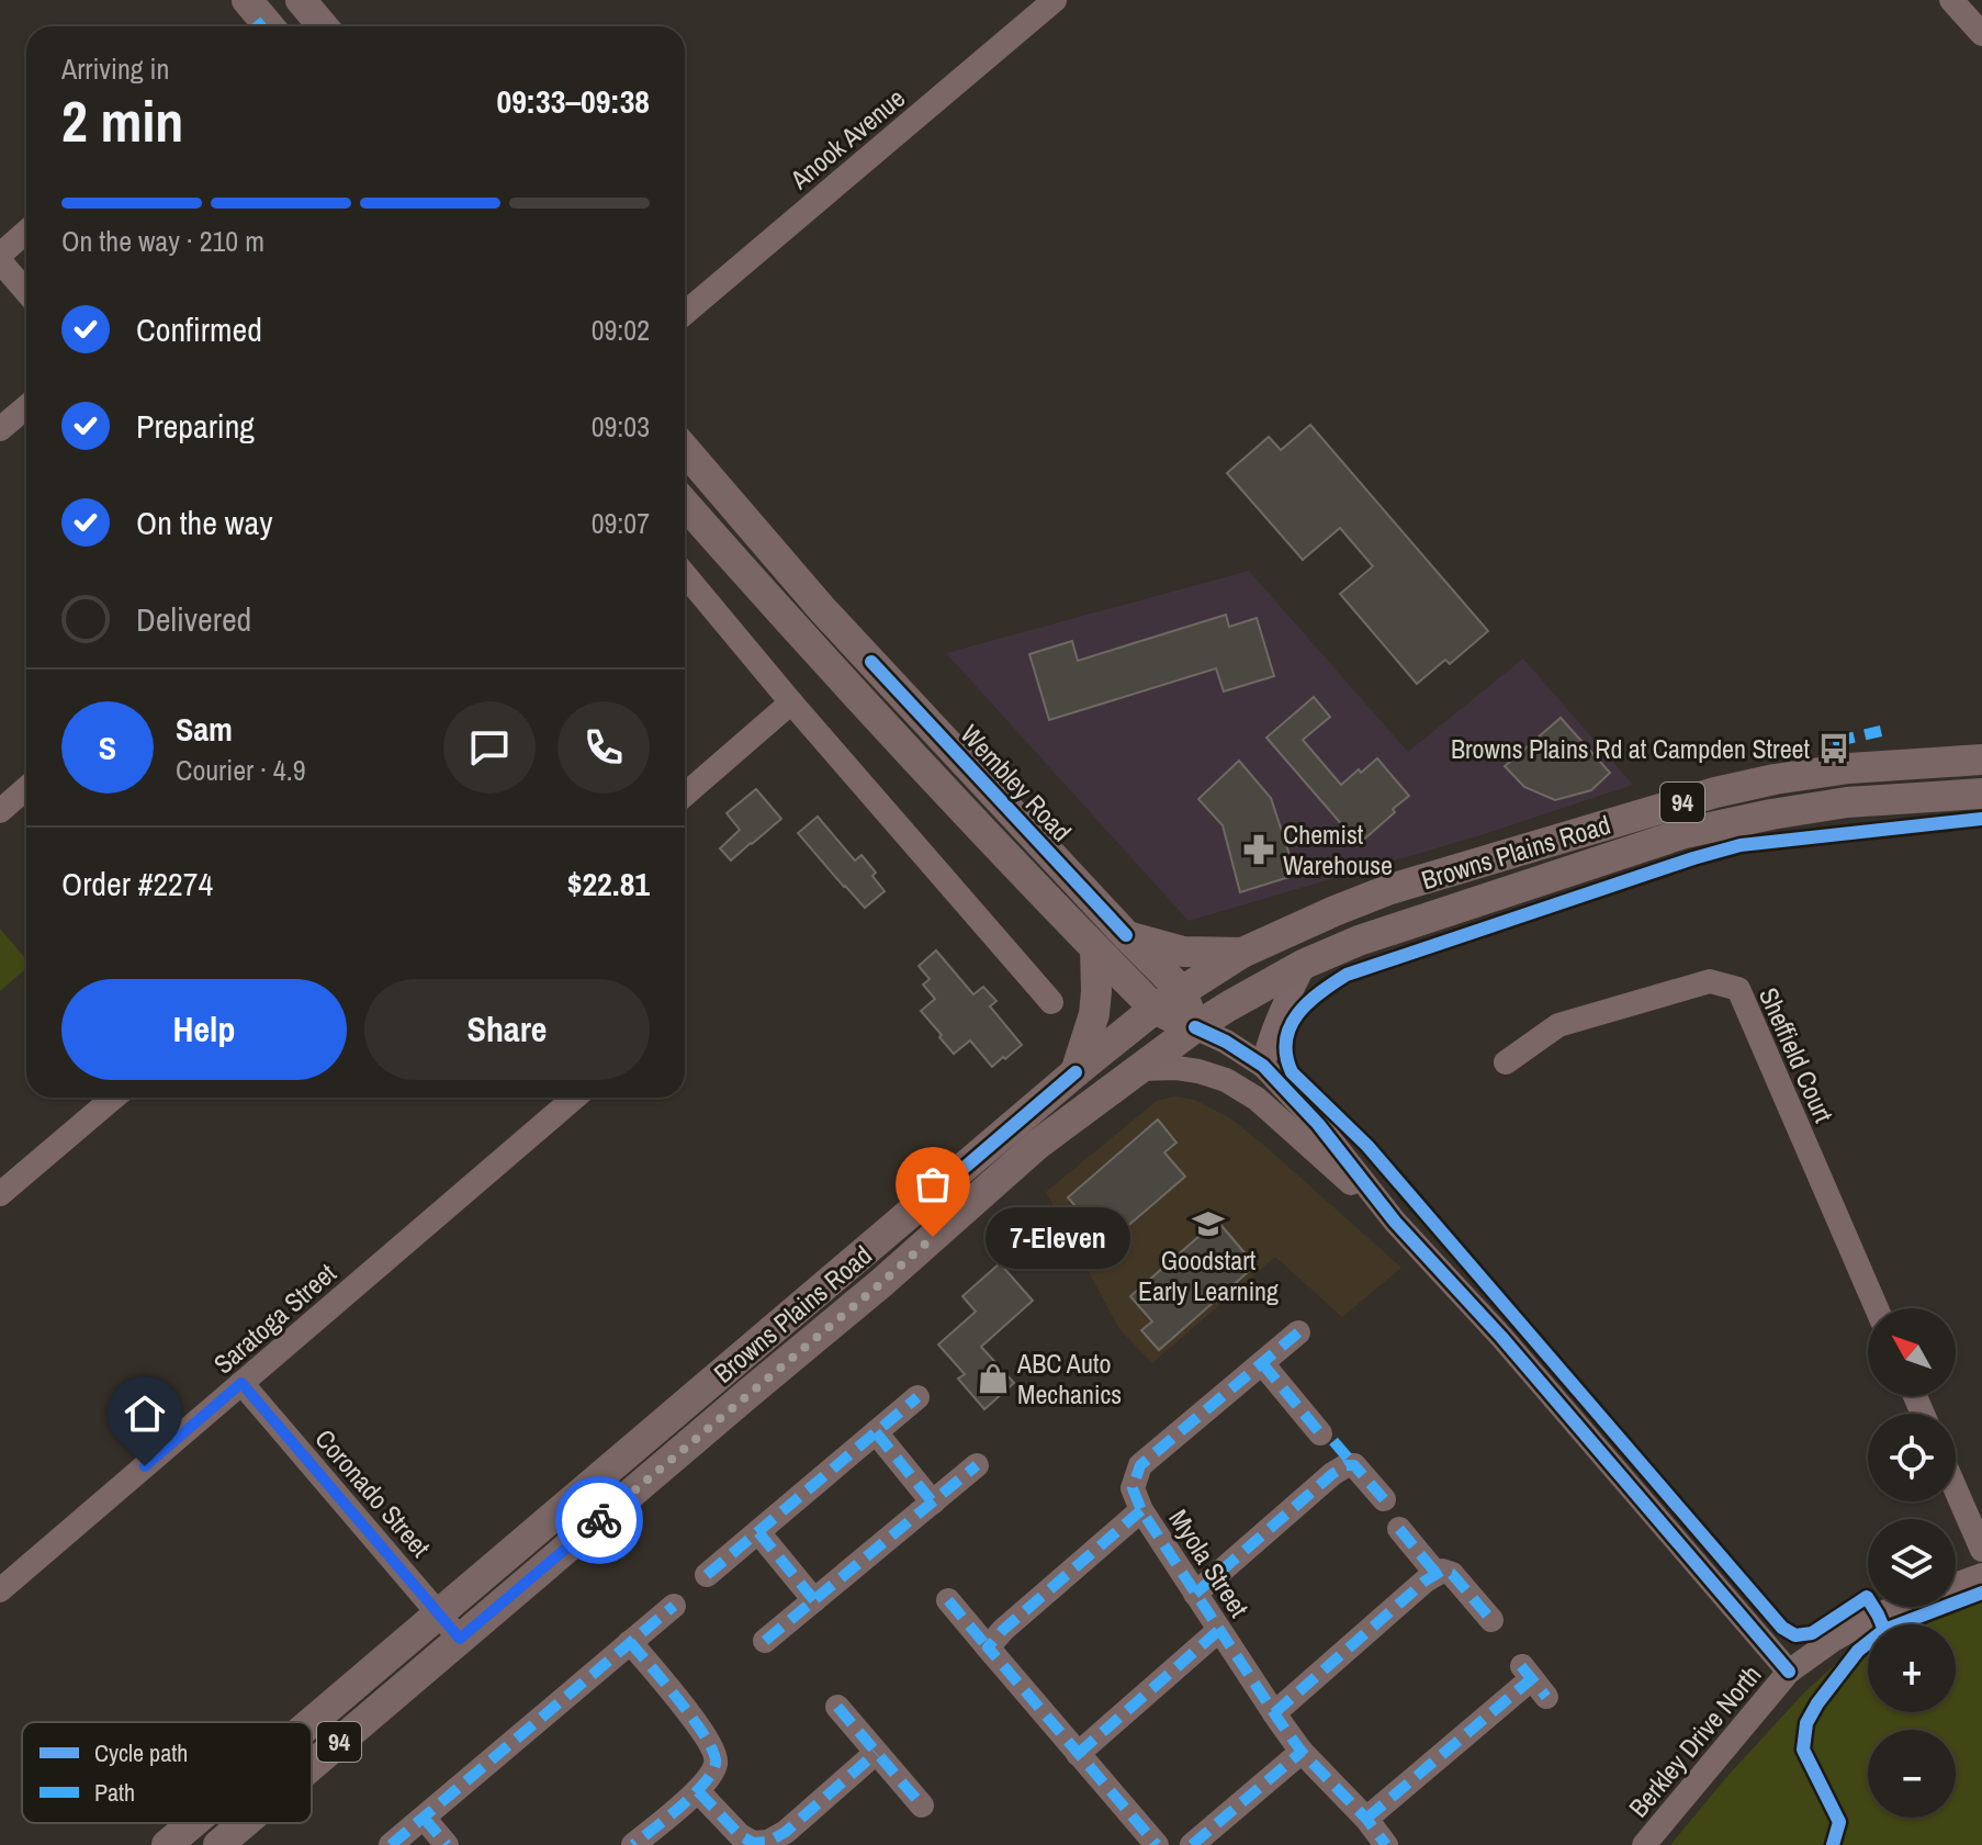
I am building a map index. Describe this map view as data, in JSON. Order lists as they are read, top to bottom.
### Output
{
  "streets": {
    "main road": ["Wembley Road", "94", "Browns Plains Road"],
    "street": [
      "Anook Avenue",
      "Sheffield Court",
      "Saratoga Street",
      "Coronado Street",
      "Myola Street",
      "Berkley Drive North"
    ]
  },
  "crossings": [
    ["Wembley Road", "Browns Plains Road"],
    ["Browns Plains Road", "Coronado Street"],
    ["Saratoga Street", "Coronado Street"]
  ],
  "places": {
    "bus stop": ["Browns Plains Rd at Campden Street"],
    "pharmacy": ["Chemist Warehouse"],
    "school or university": ["Goodstart Early Learning"],
    "other": ["7-Eleven"],
    "shop": ["ABC Auto Mechanics"]
  },
  "legend": ["Cycle path", "Path"],
  "north": "top left",
  "page": {
    "heading": ["2 min", "Arriving in", "09:33–09:38"],
    "panel": [
      "Sam",
      "Courier · 4.9",
      "Order #2274",
      "$22.81"
    ],
    "bar": "On the way · 210 m",
    "list": [
      ["Confirmed", "09:02"],
      ["Preparing", "09:03"],
      ["On the way", "09:07"],
      "Delivered"
    ],
    "round": "S",
    "buttons": ["Help", "Share"],
    "bubble": "7-Eleven",
    "map_buttons": ["+", "−"]
  }
}
